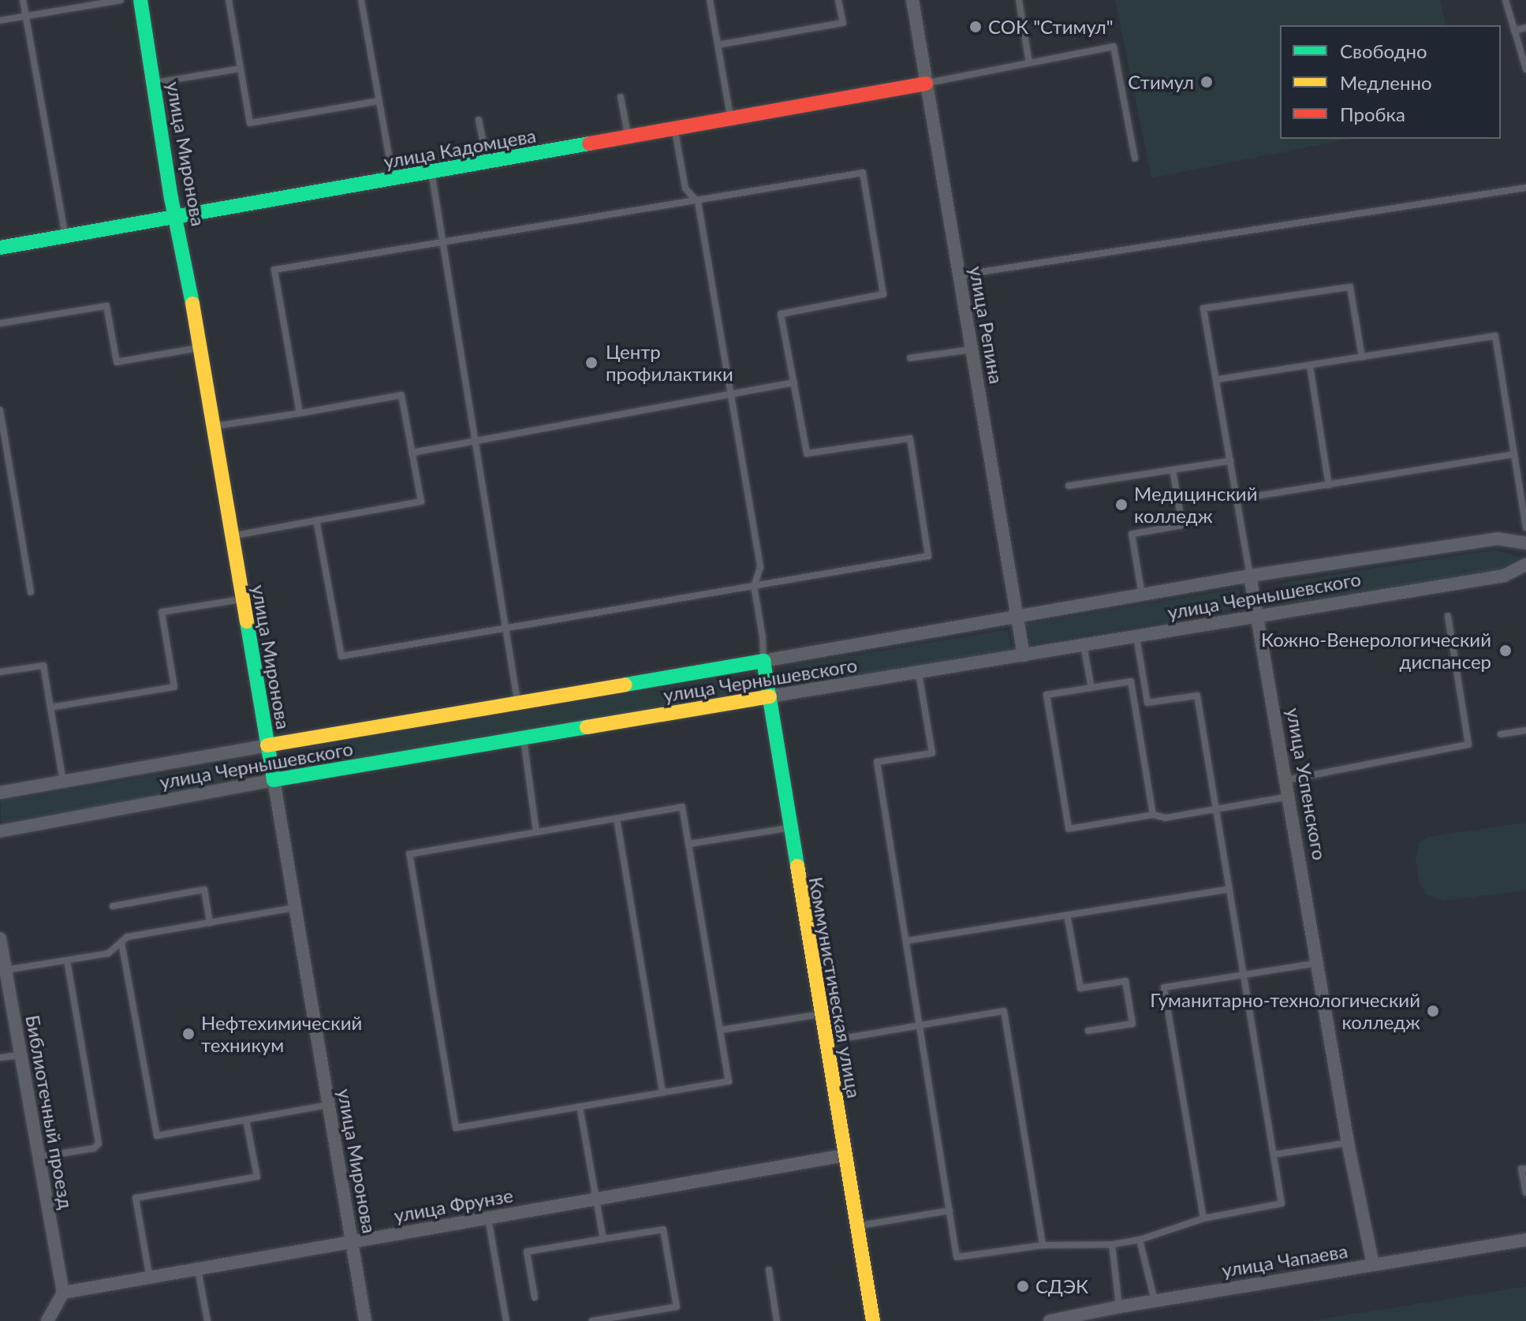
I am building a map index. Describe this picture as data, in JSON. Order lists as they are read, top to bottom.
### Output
{
  "streets": {
    "main road": [
      "улица Кадомцева",
      "улица Миронова",
      "улица Чернышевского",
      "Коммунистическая улица"
    ],
    "street": [
      "улица Репина",
      "улица Успенского",
      "Библиотечный проезд",
      "улица Фрунзе",
      "улица Чапаева"
    ]
  },
  "crossings": [
    ["улица Кадомцева", "улица Миронова"],
    ["улица Кадомцева", "улица Репина"],
    ["улица Миронова", "улица Чернышевского"],
    ["улица Миронова", "улица Фрунзе"],
    ["улица Репина", "улица Чернышевского"],
    ["улица Чернышевского", "улица Успенского"],
    ["улица Чернышевского", "Коммунистическая улица"],
    ["улица Успенского", "улица Чапаева"],
    ["Коммунистическая улица", "улица Фрунзе"],
    ["Библиотечный проезд", "улица Фрунзе"]
  ],
  "places": [
    "СОК \"Стимул\"",
    "Стимул",
    "Центр профилактики",
    "Медицинский колледж",
    "Кожно-Венерологический диспансер",
    "Гуманитарно-технологический колледж",
    "Нефтехимический техникум",
    "СДЭК"
  ],
  "legend": ["Свободно", "Медленно", "Пробка"]
}
